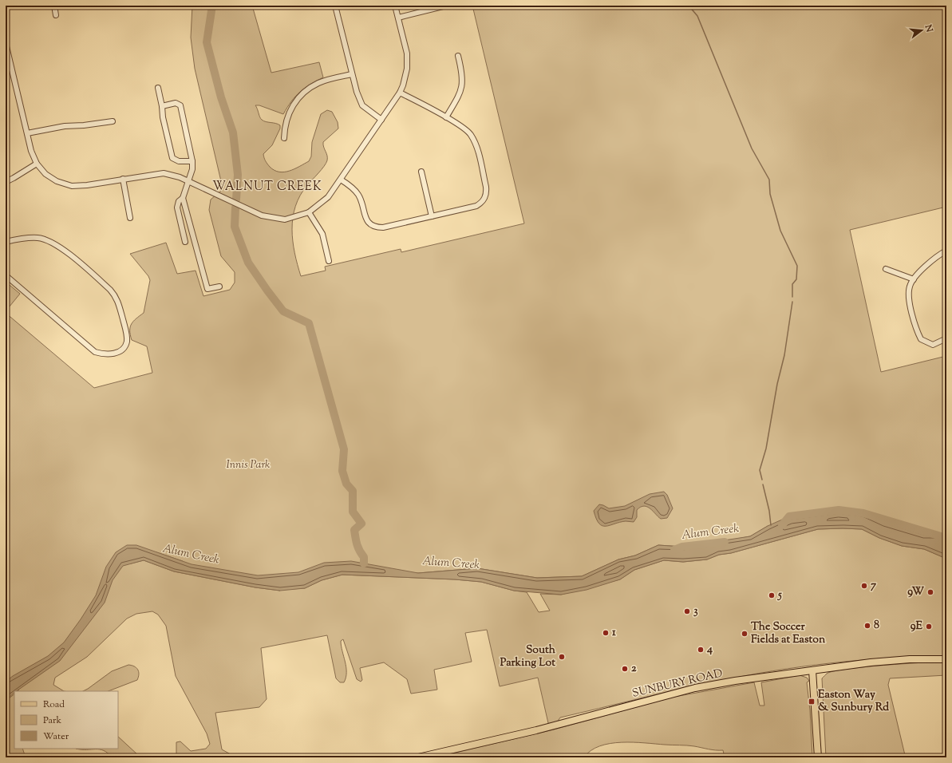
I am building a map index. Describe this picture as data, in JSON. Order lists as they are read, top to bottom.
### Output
{
  "streets": {
    "main road": ["SUNBURY ROAD"]
  },
  "districts": ["WALNUT CREEK"],
  "water": ["Alum Creek"],
  "parks": ["Innis Park"],
  "places": {
    "other": [
      "7",
      "9W",
      "5",
      "3",
      "8",
      "9E",
      "1",
      "The Soccer Fields at Easton",
      "4",
      "South Parking Lot",
      "2"
    ],
    "transit": ["Easton Way & Sunbury Rd"]
  },
  "legend": ["Road", "Park", "Water"],
  "north": "right"
}
